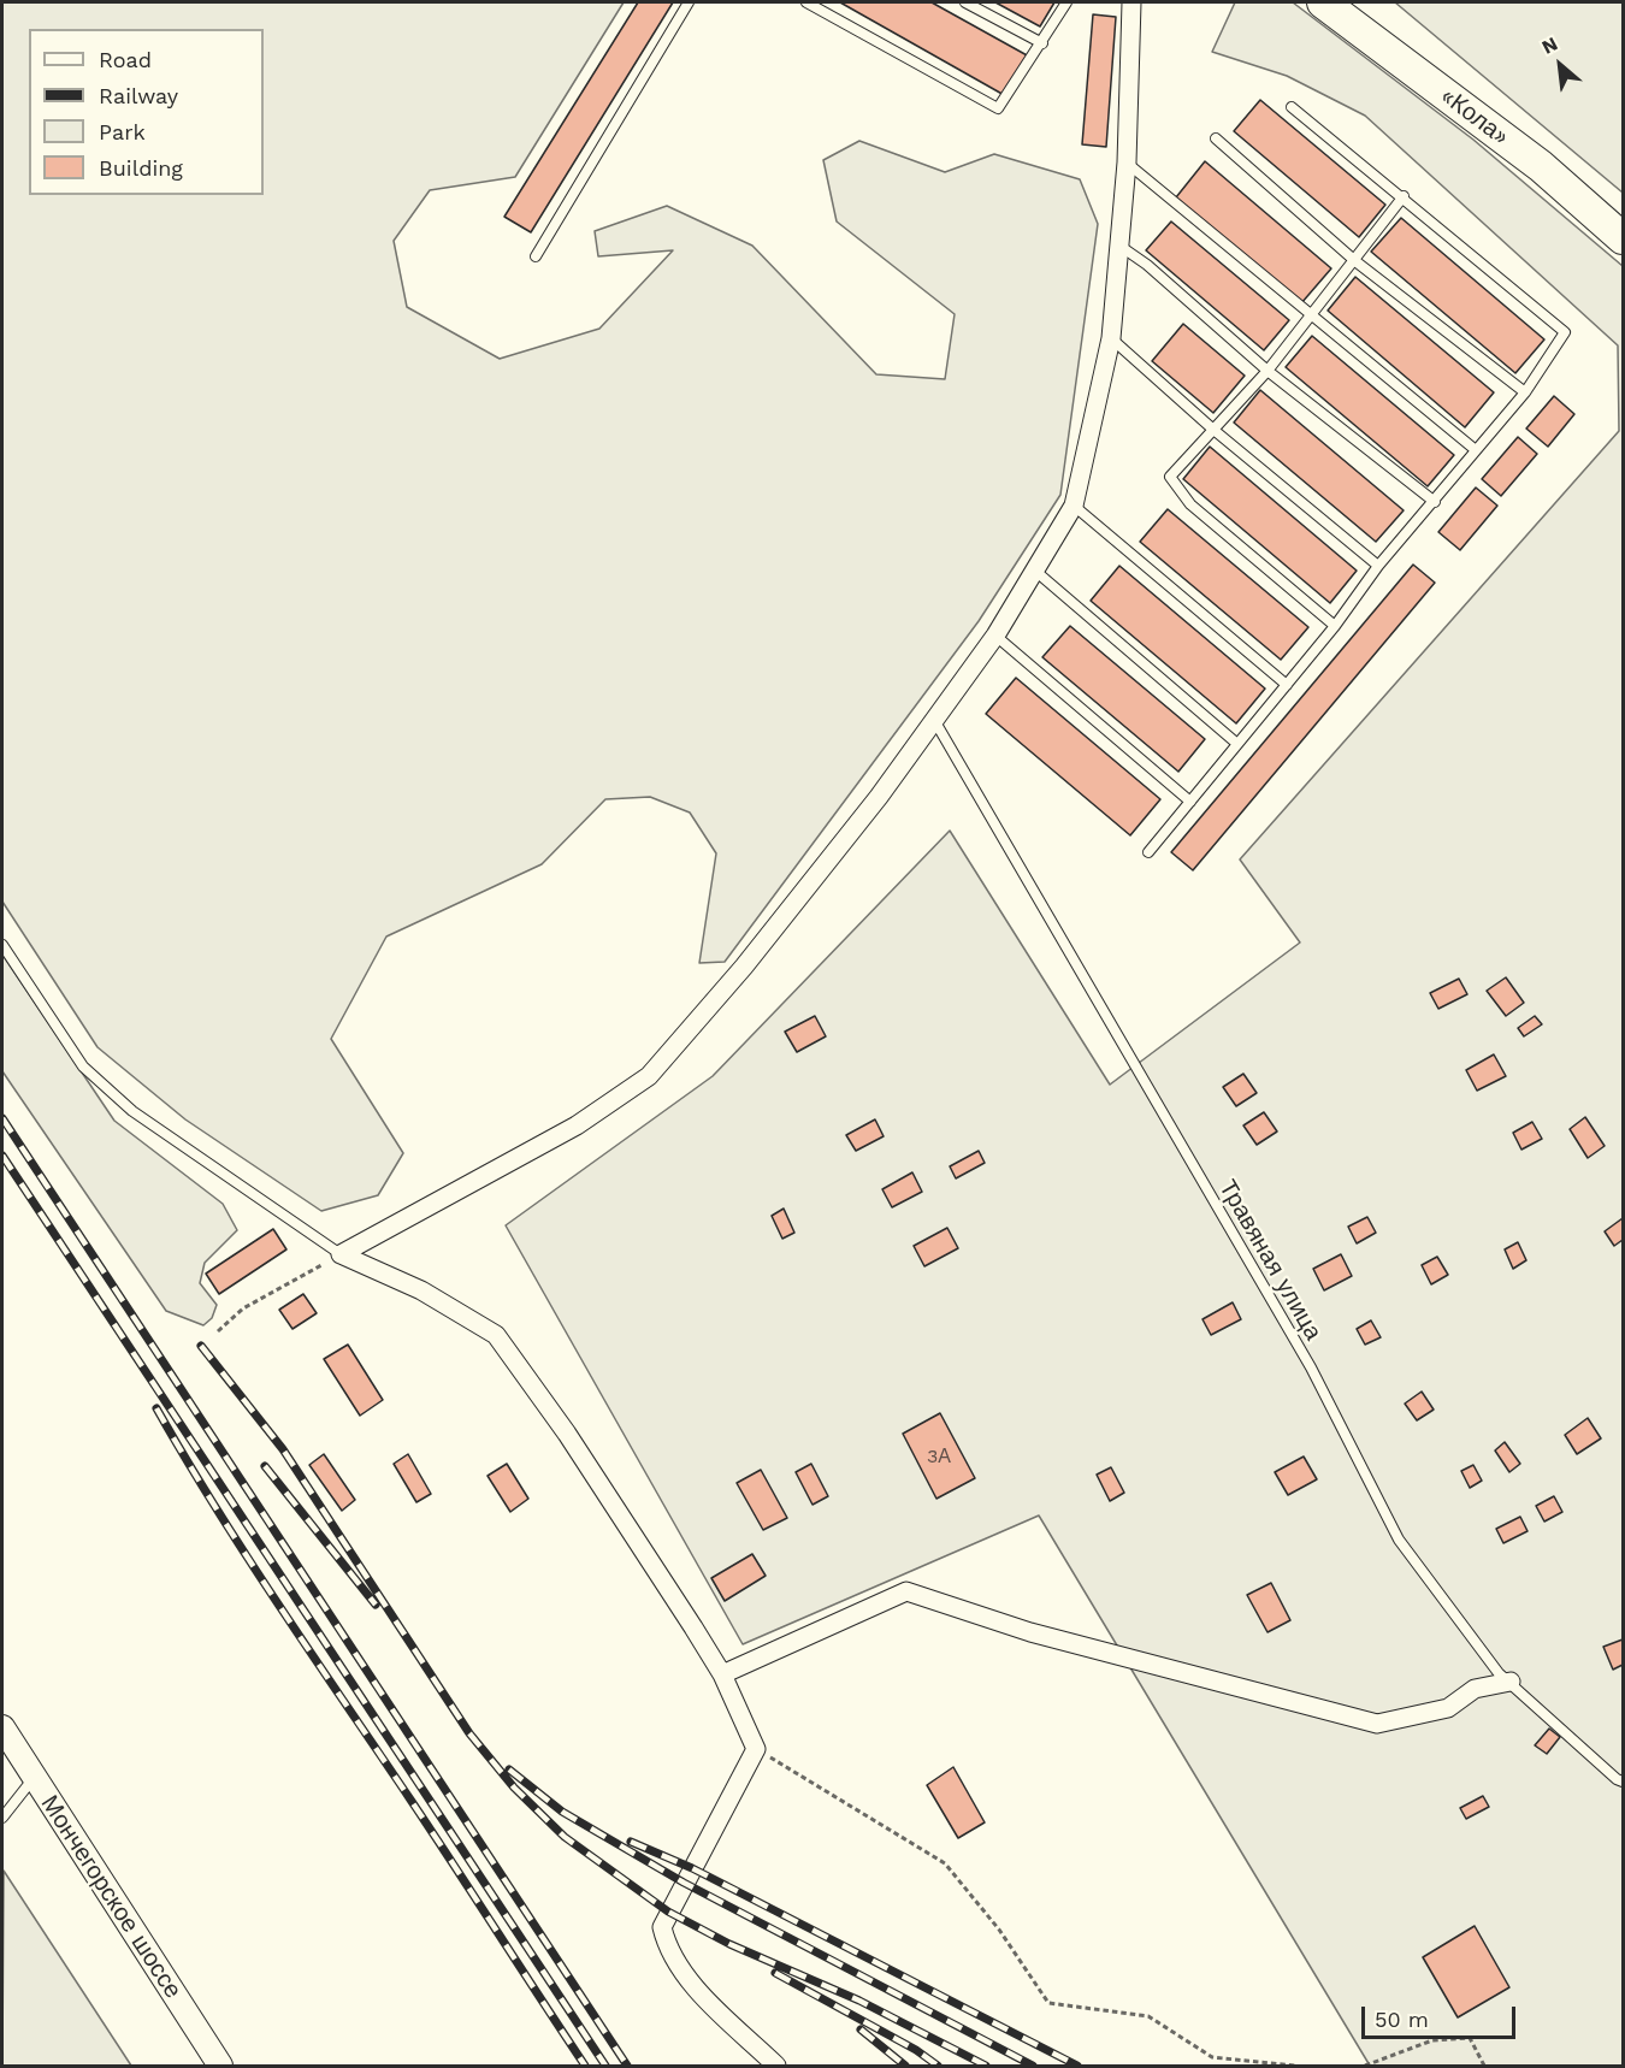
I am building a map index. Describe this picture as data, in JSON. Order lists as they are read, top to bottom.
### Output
{
  "streets": {
    "highway": ["«Кола»"],
    "street": ["Мончегорское шоссе"],
    "lane": ["Травяная улица"]
  },
  "house_numbers": ["3А"],
  "legend": [
    "Road",
    "Railway",
    "Park",
    "Building"
  ],
  "scale_bar": "50 m",
  "north": "top left"
}
